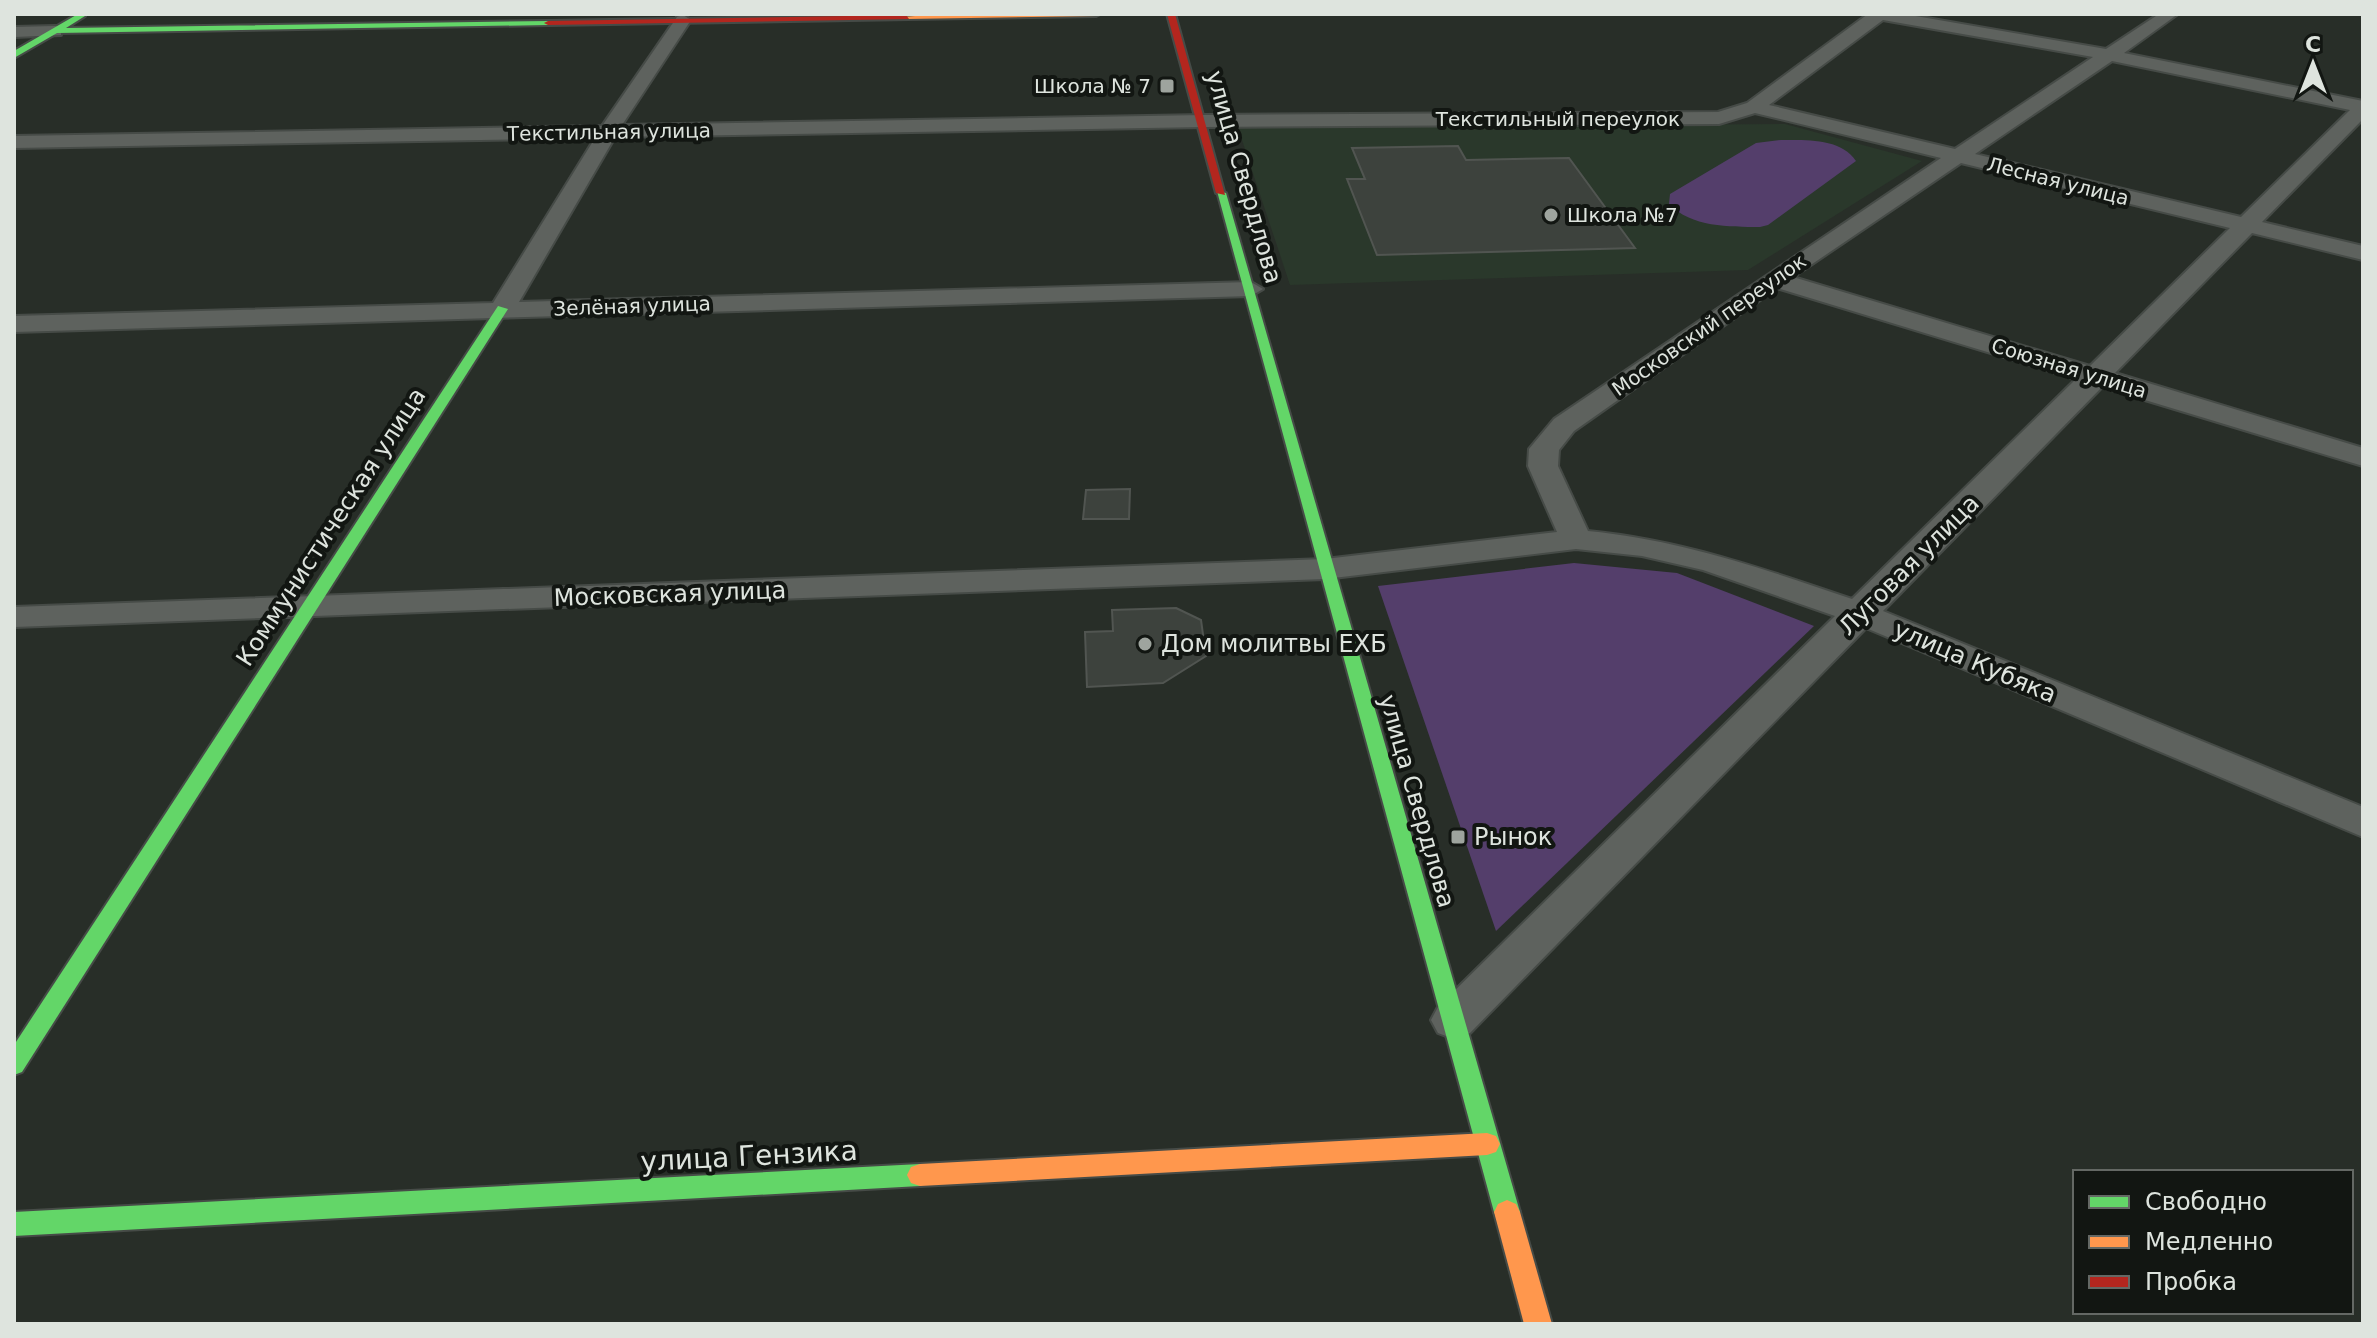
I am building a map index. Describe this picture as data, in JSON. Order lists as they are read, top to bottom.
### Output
{
  "streets": {
    "street": [
      "Текстильный переулок",
      "Текстильная улица",
      "улица Свердлова",
      "Лесная улица",
      "Зелёная улица",
      "Московский переулок",
      "Союзная улица",
      "Коммунистическая улица",
      "Луговая улица",
      "Московская улица",
      "улица Кубяка",
      "улица Гензика"
    ]
  },
  "crossings": [
    ["Текстильный переулок", "Текстильная улица"],
    ["Текстильный переулок", "улица Свердлова"],
    ["Текстильный переулок", "Лесная улица"],
    ["Текстильная улица", "улица Свердлова"],
    ["Текстильная улица", "Коммунистическая улица"],
    ["улица Свердлова", "Зелёная улица"],
    ["улица Свердлова", "Луговая улица"],
    ["улица Свердлова", "Московская улица"],
    ["улица Свердлова", "улица Гензика"],
    ["Лесная улица", "Московский переулок"],
    ["Лесная улица", "Луговая улица"],
    ["Зелёная улица", "Коммунистическая улица"],
    ["Московский переулок", "Союзная улица"],
    ["Московский переулок", "улица Кубяка"],
    ["Союзная улица", "Луговая улица"],
    ["Коммунистическая улица", "Московская улица"],
    ["Луговая улица", "улица Кубяка"]
  ],
  "places": {
    "transit": ["Школа № 7", "Рынок"],
    "other": ["Школа №7", "Дом молитвы ЕХБ"]
  },
  "legend": ["Свободно", "Медленно", "Пробка"],
  "north": "top"
}
